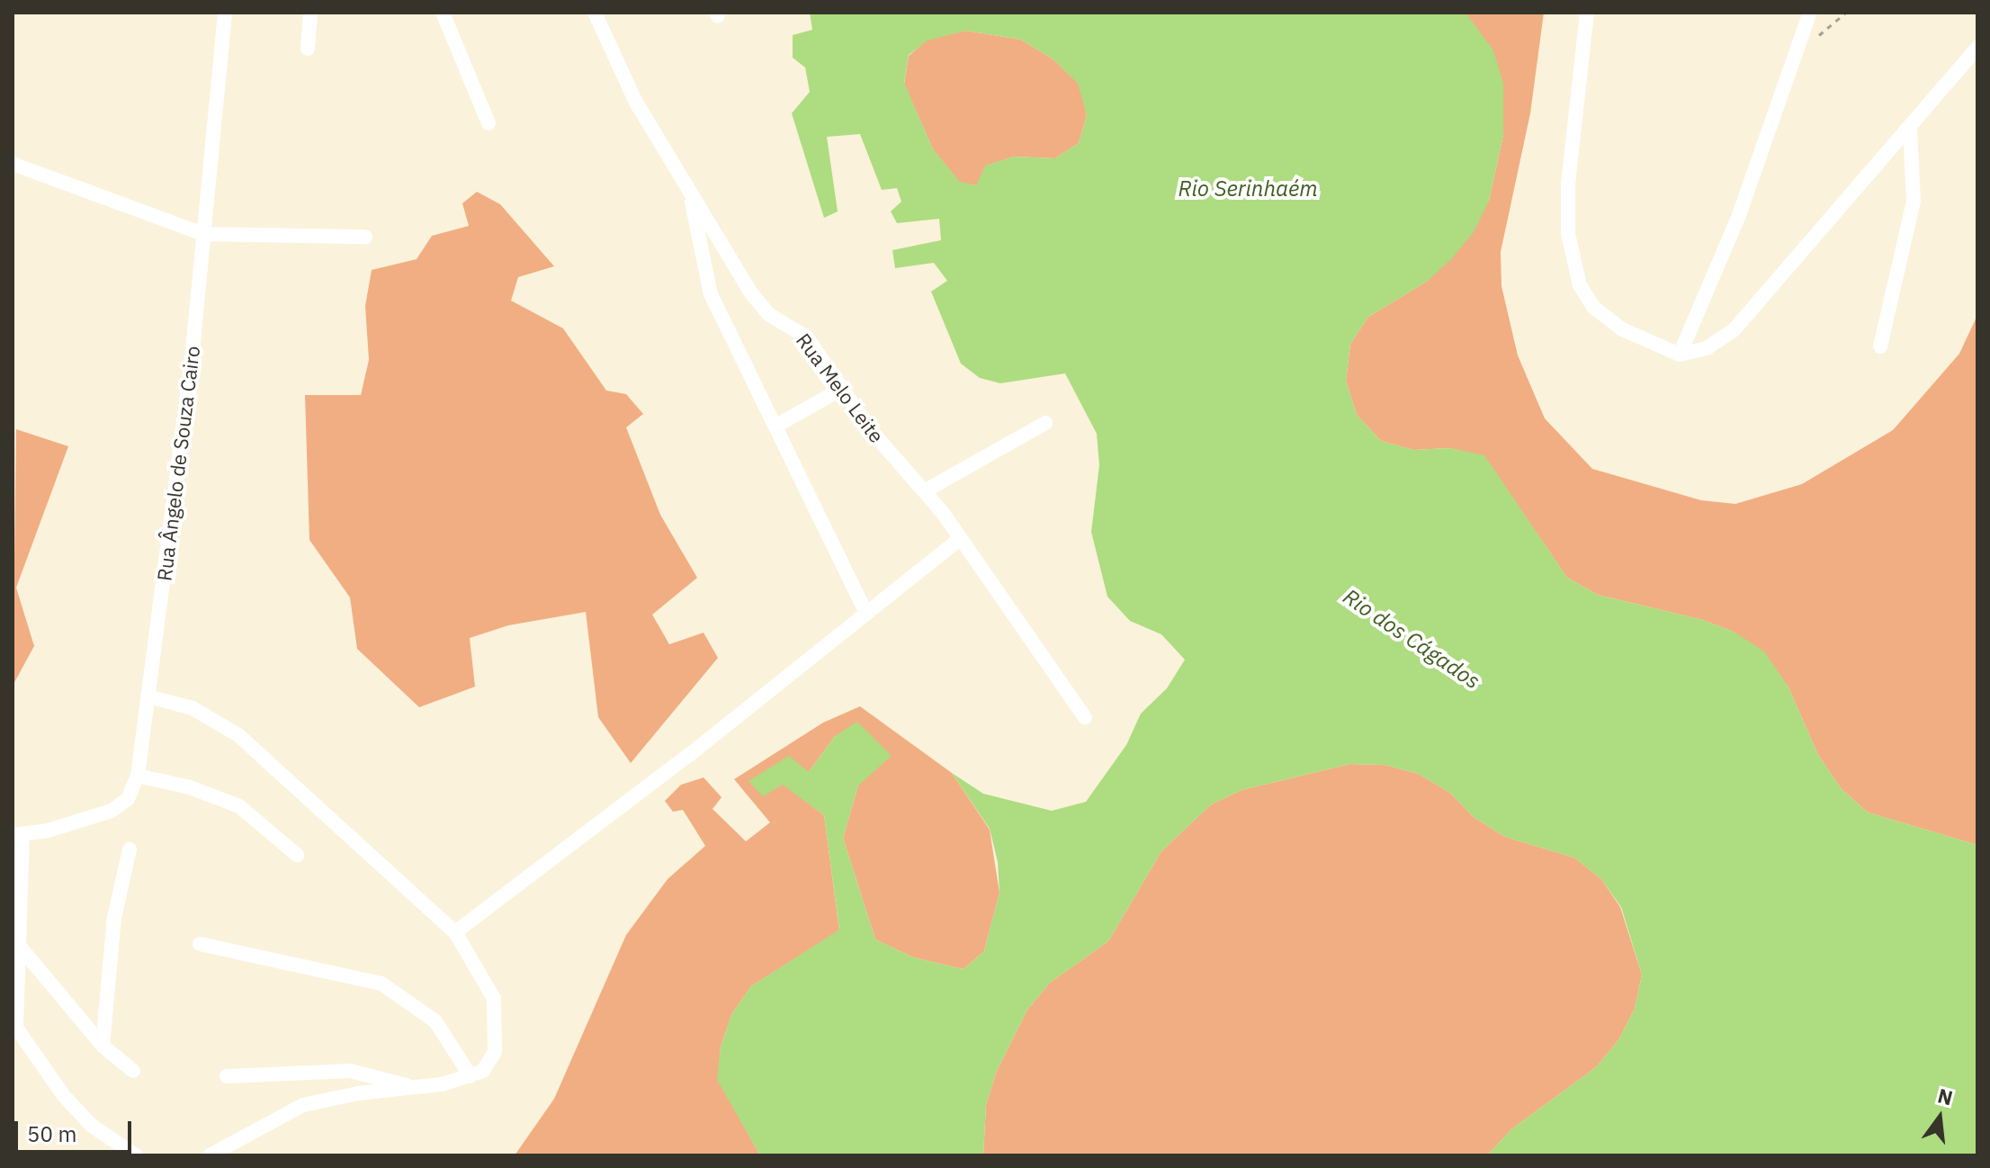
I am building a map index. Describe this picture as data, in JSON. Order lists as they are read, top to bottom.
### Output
{
  "streets": {
    "street": ["Rua Melo Leite", "Rua Ângelo de Souza Cairo"]
  },
  "water": ["Rio Serinhaém", "Rio dos Cágados"],
  "scale_bar": "50 m",
  "north": "top"
}
